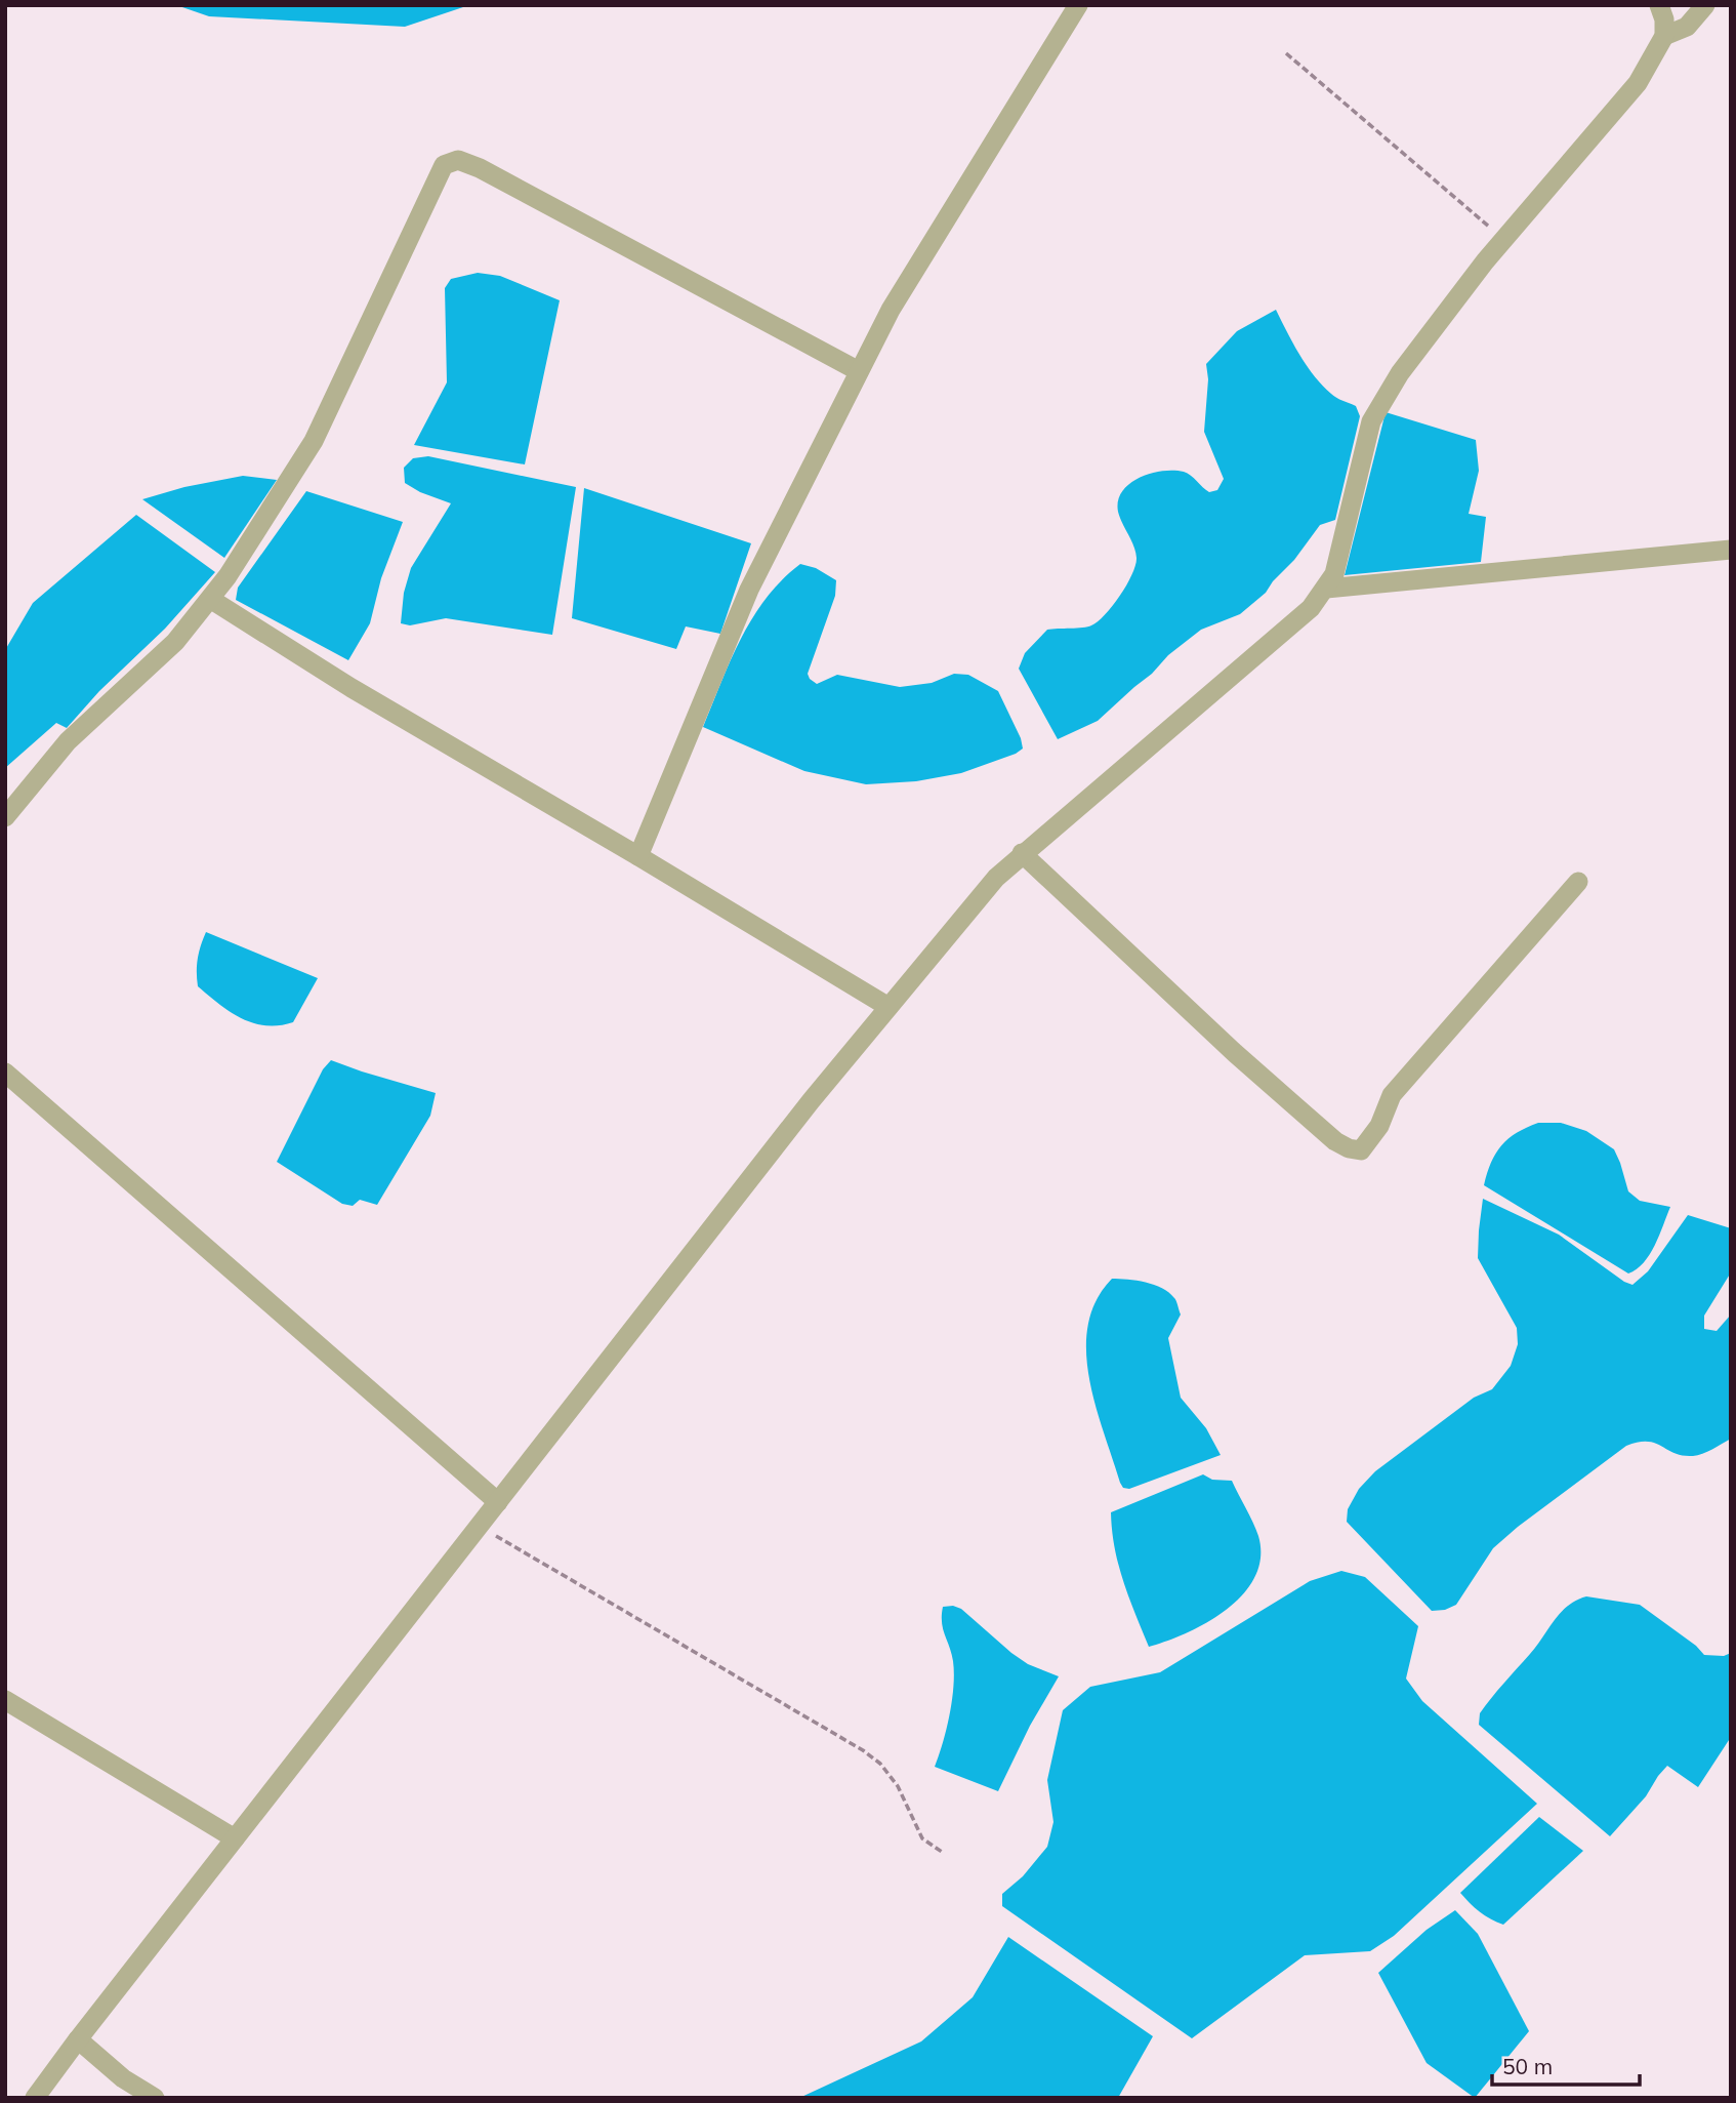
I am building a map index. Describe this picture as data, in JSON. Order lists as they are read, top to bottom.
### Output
{
  "scale_bar": "50 m"
}
